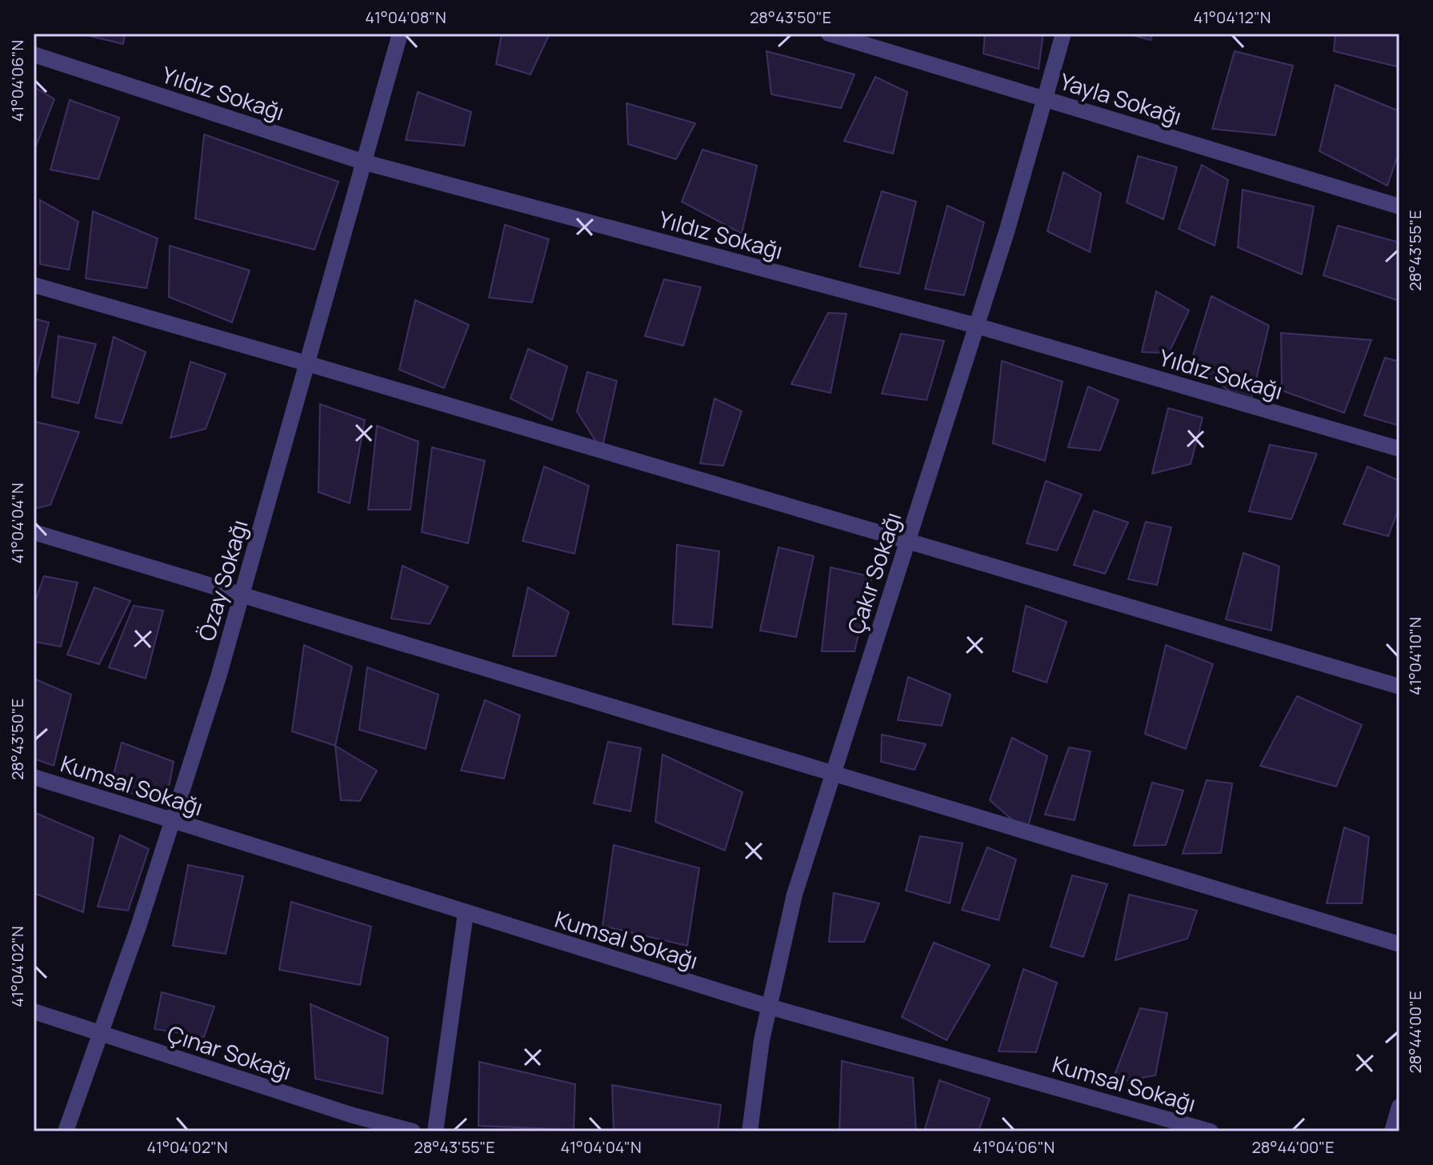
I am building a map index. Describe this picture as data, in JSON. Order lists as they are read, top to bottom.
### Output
{
  "streets": {
    "street": [
      "Yıldız Sokağı",
      "Yayla Sokağı",
      "Çakır Sokağı",
      "Özay Sokağı",
      "Kumsal Sokağı",
      "Çınar Sokağı"
    ]
  },
  "crossings": [
    ["Yıldız Sokağı", "Çakır Sokağı"],
    ["Yıldız Sokağı", "Özay Sokağı"],
    ["Yayla Sokağı", "Çakır Sokağı"],
    ["Çakır Sokağı", "Kumsal Sokağı"],
    ["Özay Sokağı", "Kumsal Sokağı"],
    ["Özay Sokağı", "Çınar Sokağı"]
  ],
  "coordinates": [
    "41°04'08\"N",
    "28°43'50\"E",
    "41°04'12\"N",
    "41°04'06\"N",
    "28°43'55\"E",
    "41°04'04\"N",
    "41°04'10\"N",
    "41°04'02\"N",
    "28°44'00\"E"
  ]
}
